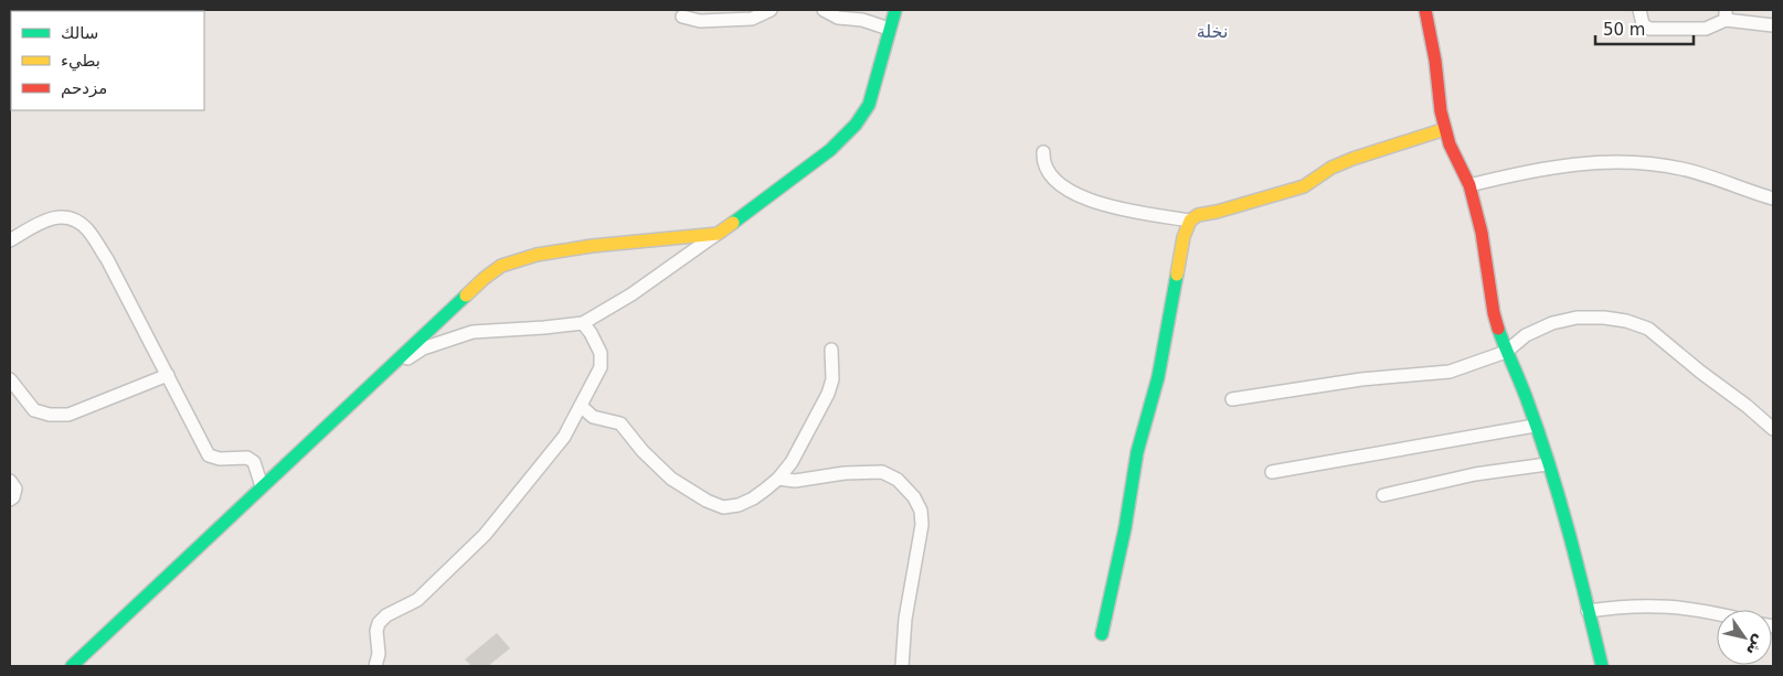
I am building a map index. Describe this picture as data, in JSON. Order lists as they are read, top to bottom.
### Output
{
  "districts": ["نخلة"],
  "legend": ["سالك", "بطيء", "مزدحم"],
  "scale_bar": "50 m",
  "north": "bottom right"
}
